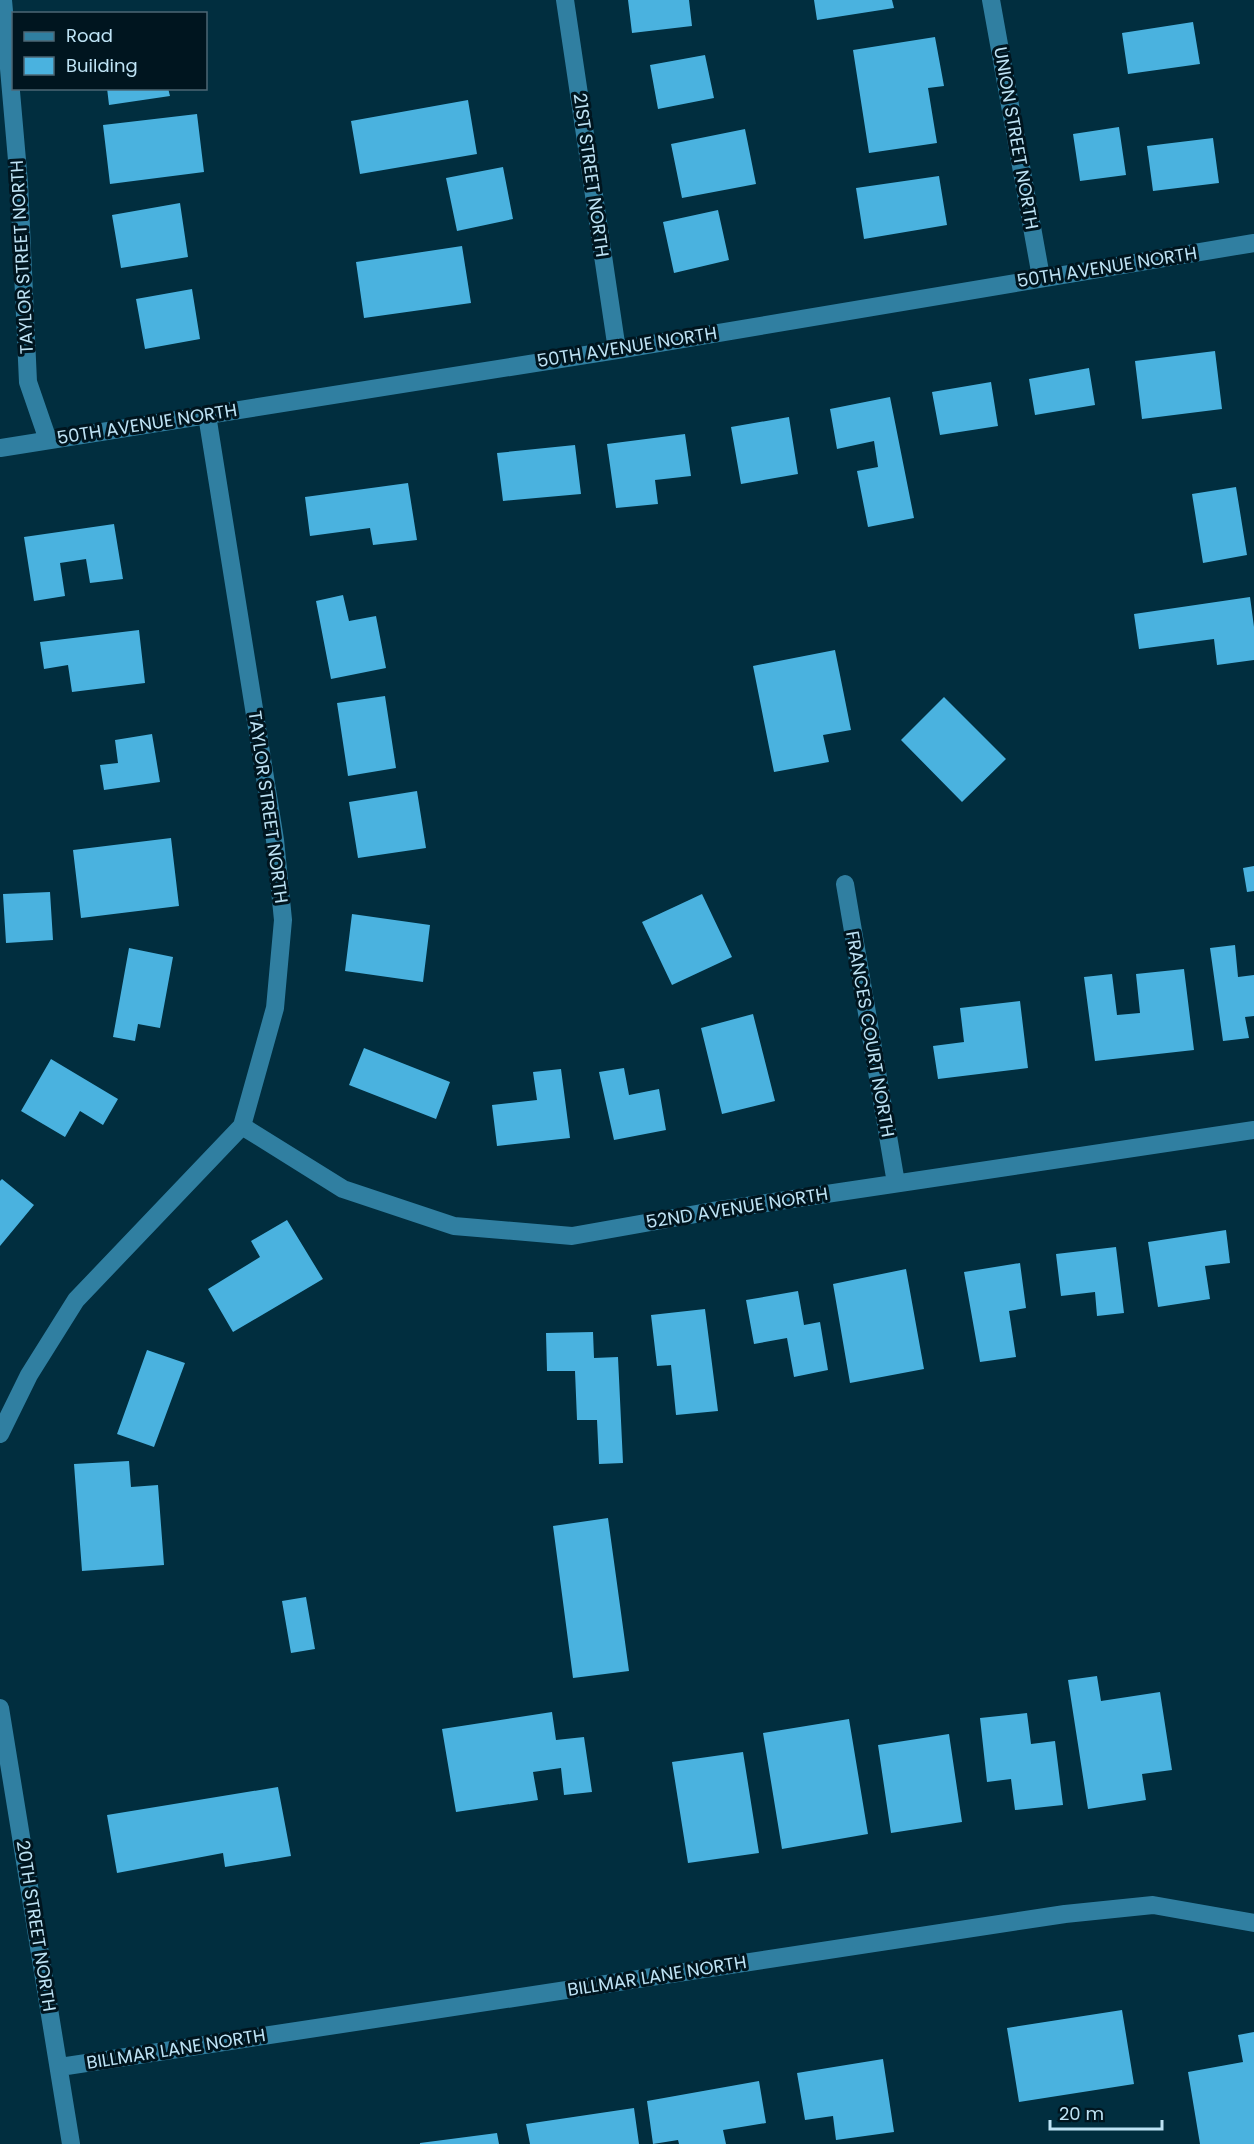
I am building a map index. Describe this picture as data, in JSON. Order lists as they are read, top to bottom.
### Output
{
  "streets": {
    "street": [
      "UNION STREET NORTH",
      "21ST STREET NORTH",
      "TAYLOR STREET NORTH",
      "50TH AVENUE NORTH",
      "FRANCES COURT NORTH",
      "52ND AVENUE NORTH",
      "20TH STREET NORTH",
      "BILLMAR LANE NORTH"
    ]
  },
  "crossings": [
    ["UNION STREET NORTH", "50TH AVENUE NORTH"],
    ["21ST STREET NORTH", "50TH AVENUE NORTH"],
    ["TAYLOR STREET NORTH", "50TH AVENUE NORTH"],
    ["TAYLOR STREET NORTH", "52ND AVENUE NORTH"],
    ["FRANCES COURT NORTH", "52ND AVENUE NORTH"],
    ["20TH STREET NORTH", "BILLMAR LANE NORTH"]
  ],
  "legend": ["Road", "Building"],
  "scale_bar": "20 m"
}
